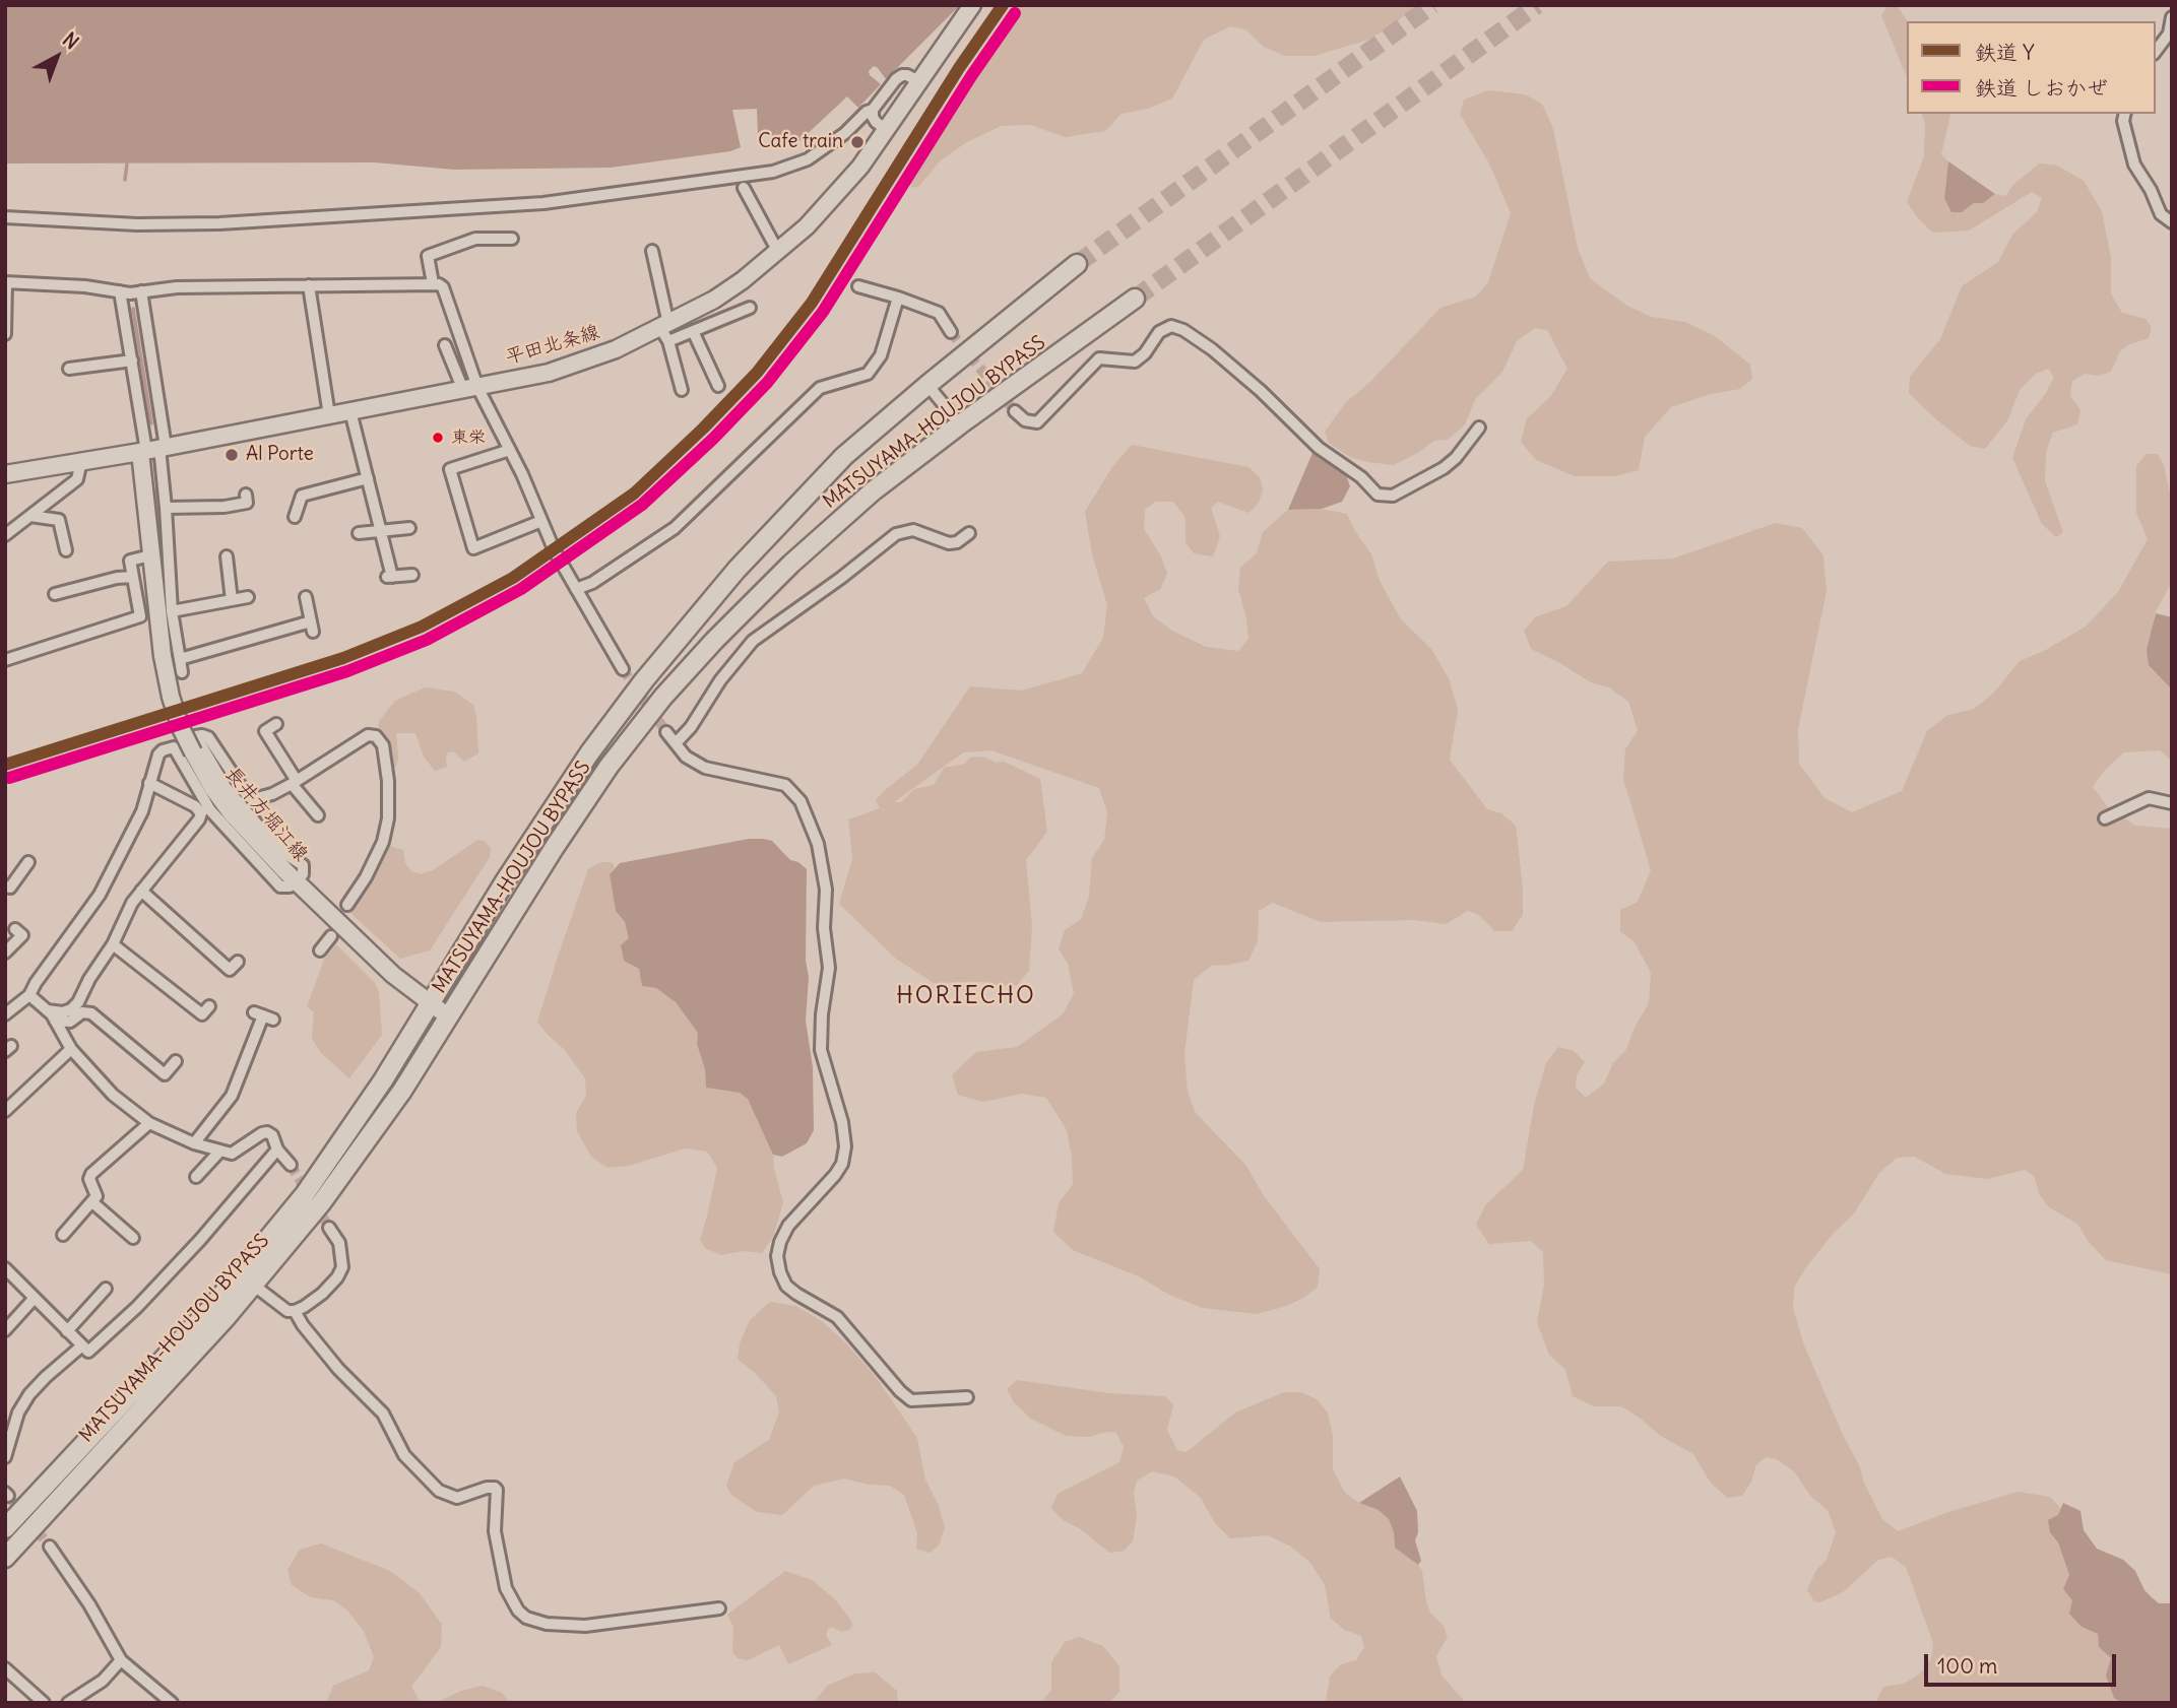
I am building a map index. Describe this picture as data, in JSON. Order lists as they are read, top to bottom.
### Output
{
  "streets": {
    "highway": ["MATSUYAMA-HOUJOU BYPASS"],
    "main road": ["平田北条線", "長井方堀江線"]
  },
  "crossings": [
    ["平田北条線", "長井方堀江線"],
    ["MATSUYAMA-HOUJOU BYPASS", "長井方堀江線"]
  ],
  "districts": ["HORIECHO"],
  "places": ["Cafe train", "東栄", "Al Porte"],
  "lines": ["rail line Y", "rail line しおかぜ"],
  "legend": ["鉄道 Y", "鉄道 しおかぜ"],
  "scale_bar": "100 m",
  "north": "top right"
}
